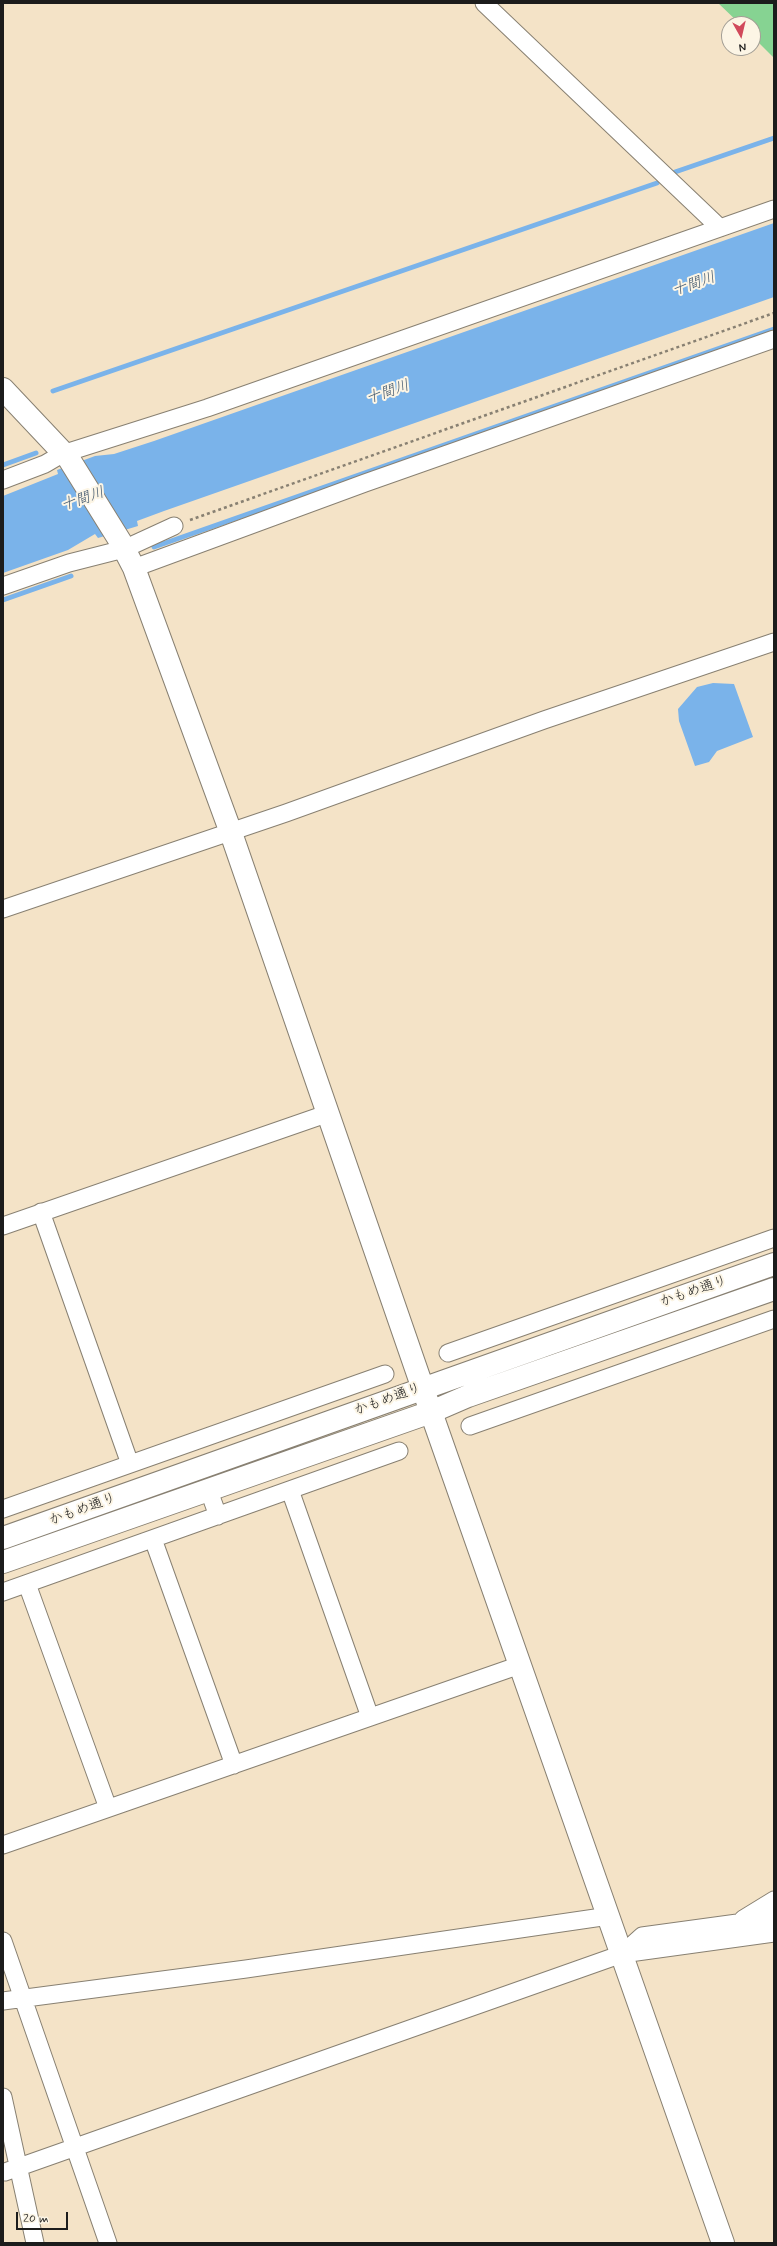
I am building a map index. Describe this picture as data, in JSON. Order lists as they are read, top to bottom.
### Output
{
  "streets": {
    "street": ["かもめ通り"]
  },
  "water": ["十間川"],
  "scale_bar": "20 m",
  "north": "bottom"
}
